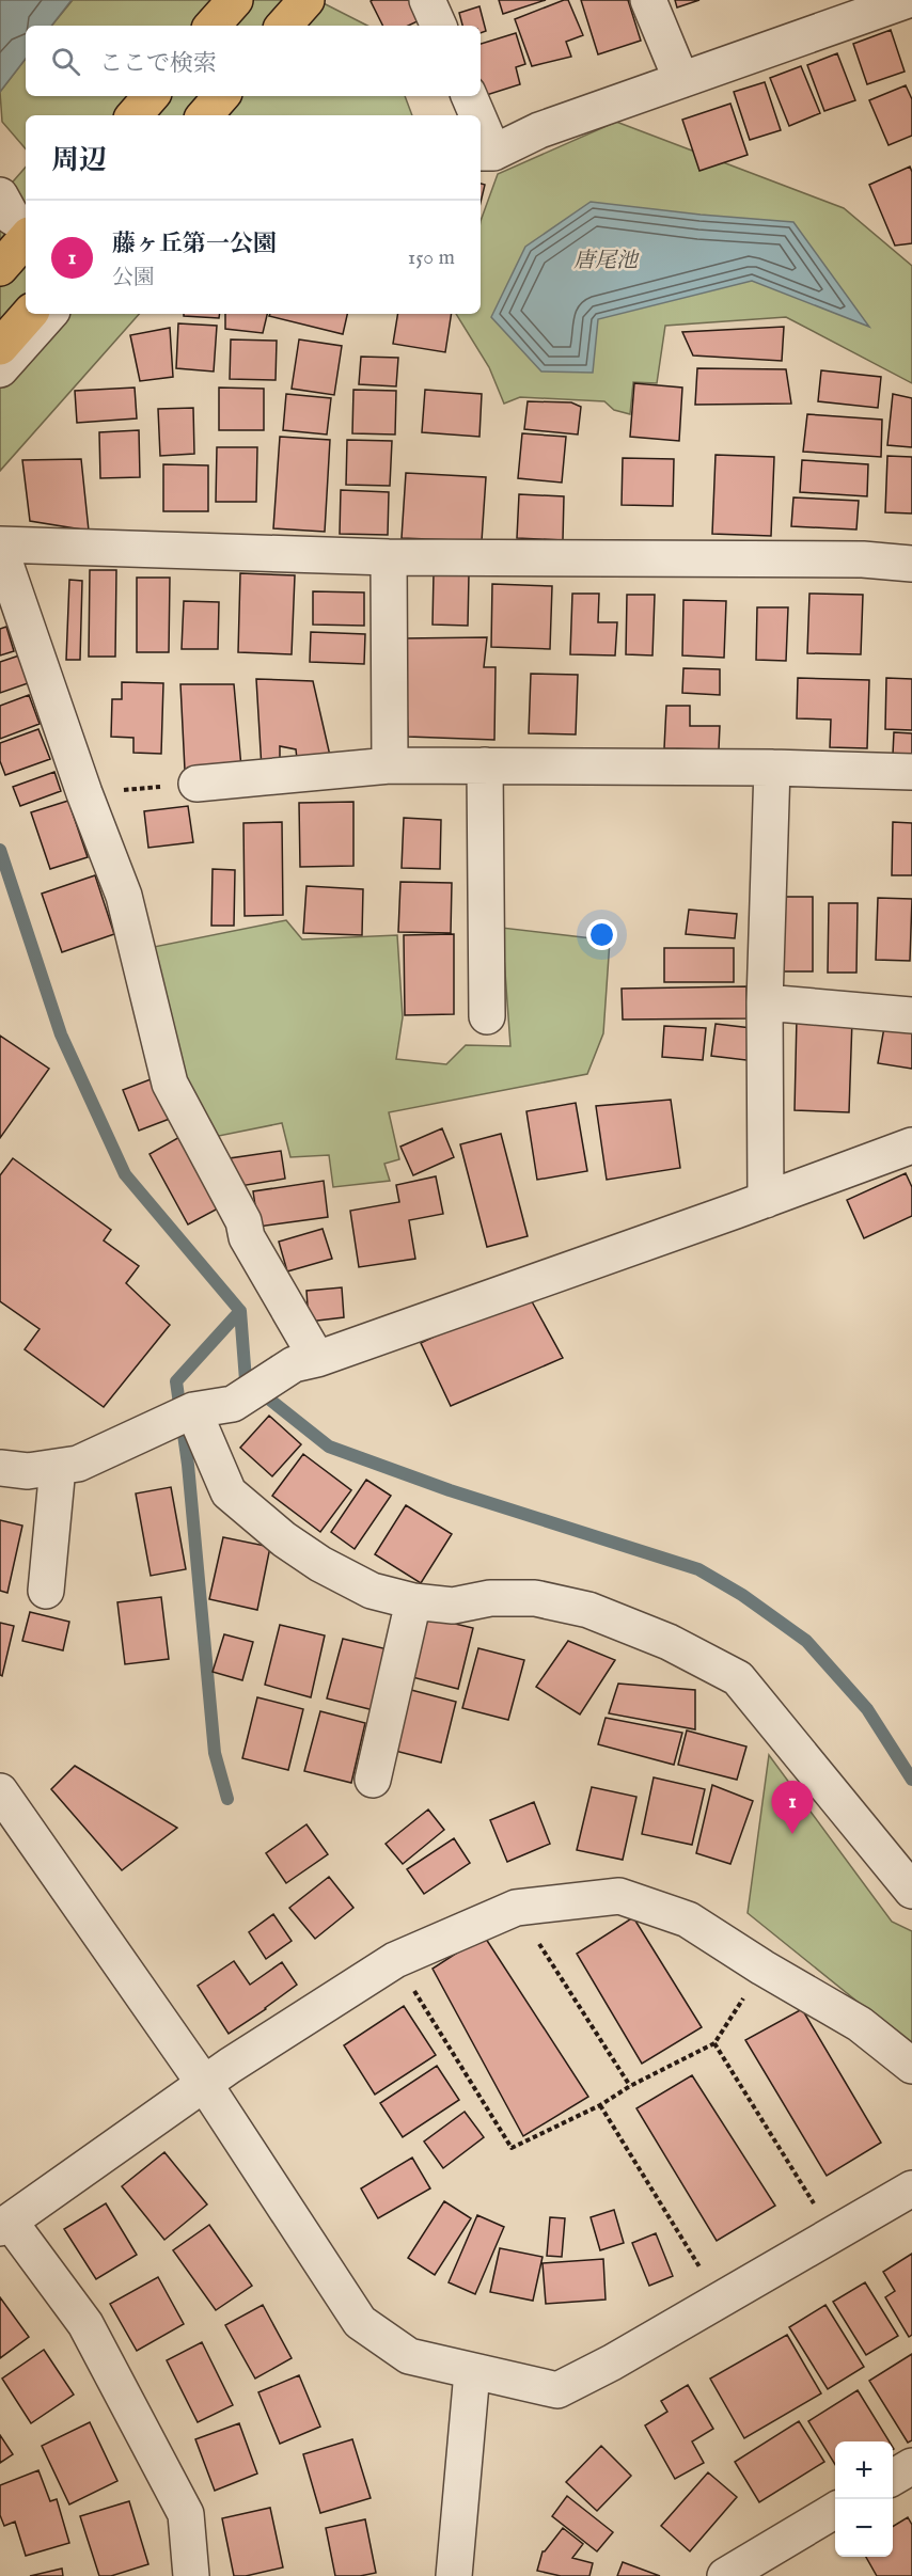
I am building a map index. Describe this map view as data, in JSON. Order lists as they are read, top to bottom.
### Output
{
  "water": ["唐尾池"],
  "page": {
    "search": "ここで検索",
    "heading": "周辺",
    "list": [
      {
        "mark": "1",
        "name": "藤ヶ丘第一公園",
        "note": "公園",
        "value": "150 m"
      }
    ],
    "pins": "1",
    "map_buttons": ["+", "−"]
  }
}
